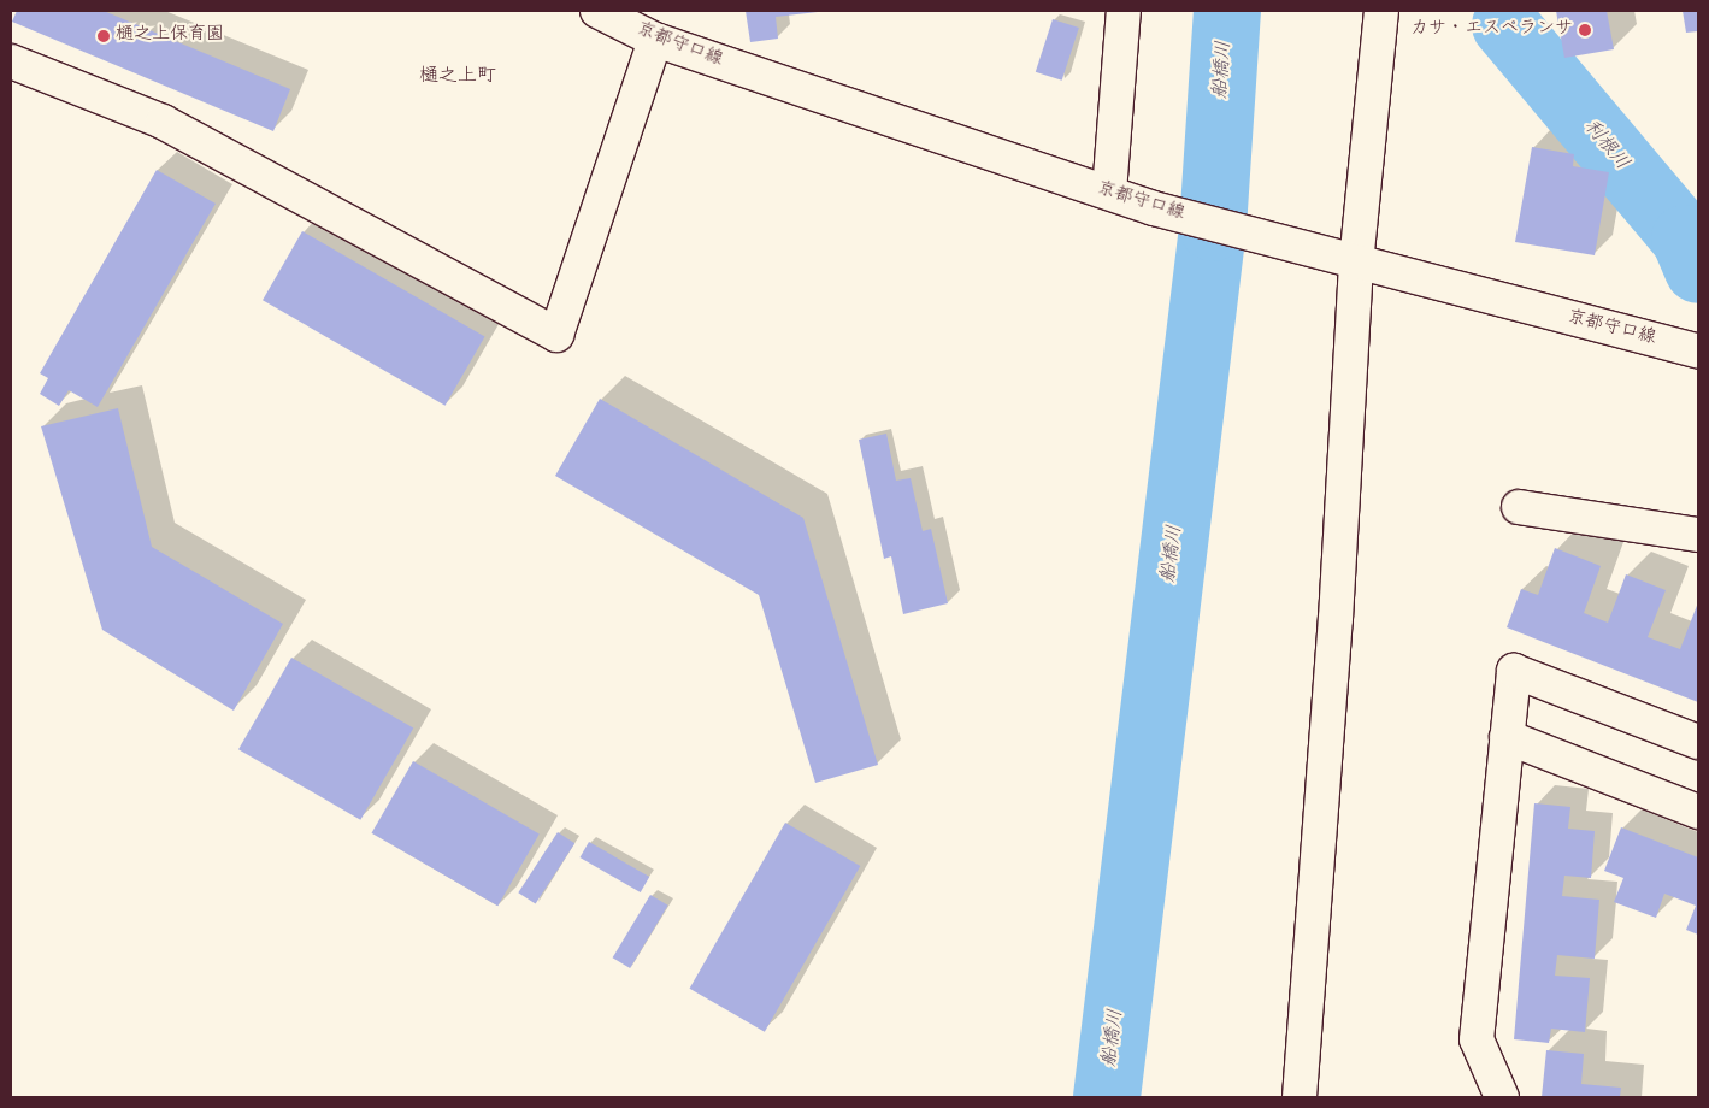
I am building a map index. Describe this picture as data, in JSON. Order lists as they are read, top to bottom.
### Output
{
  "streets": {
    "street": ["京都守口線"]
  },
  "districts": ["樋之上町"],
  "water": ["船橋川", "利根川"],
  "places": ["カサ・エスペランサ", "樋之上保育園"]
}
